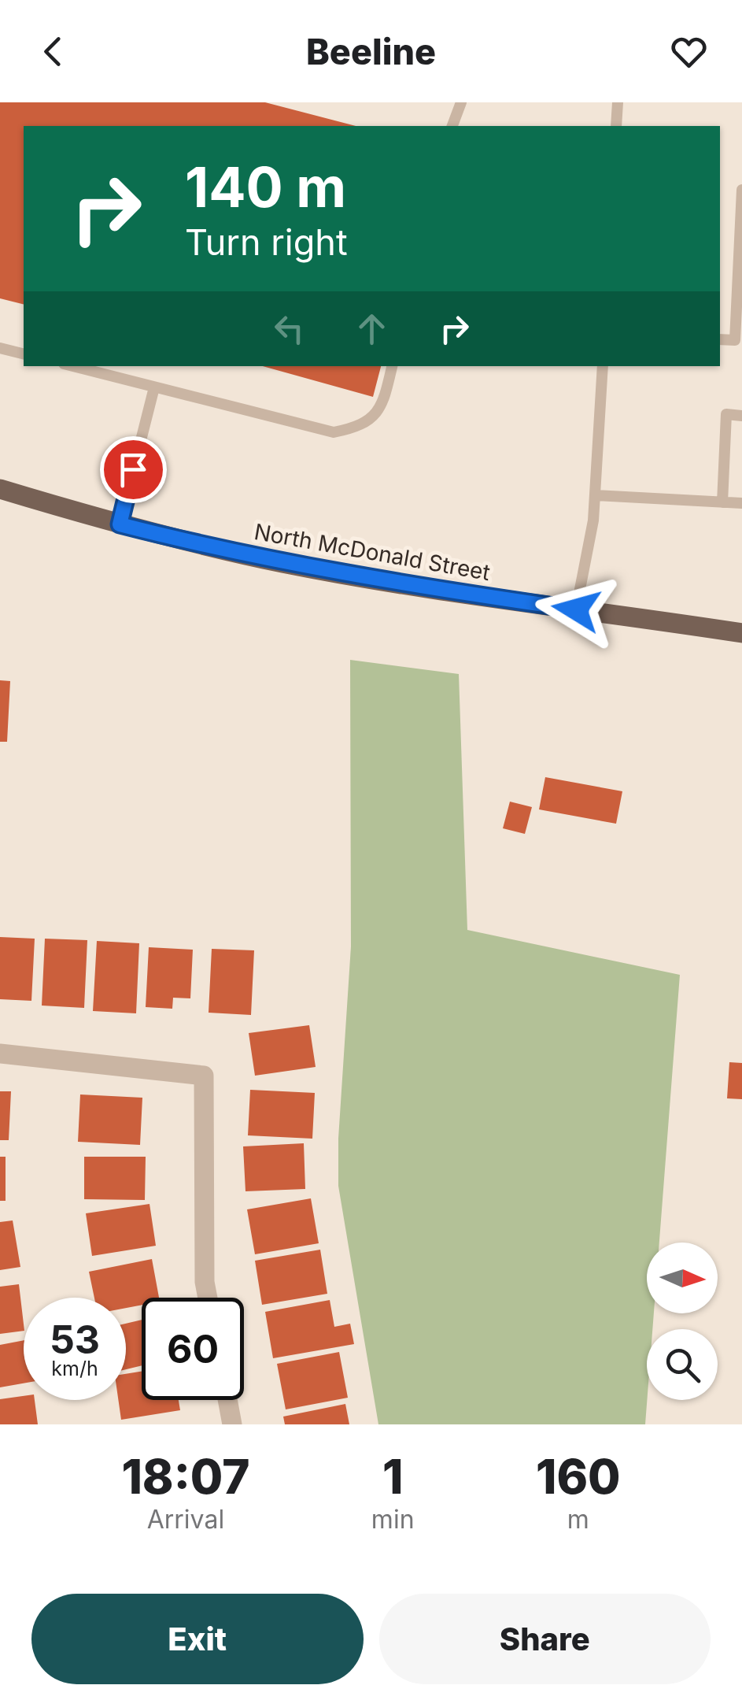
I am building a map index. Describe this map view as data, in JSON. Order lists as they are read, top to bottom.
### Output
{
  "streets": {
    "main road": ["North McDonald Street"]
  },
  "north": "right",
  "page": {
    "header": "Beeline",
    "turn": ["140 m", "Turn right"],
    "speed": "53 km/h",
    "limit": "60",
    "eta": [
      "18:07",
      "Arrival",
      "1",
      "min",
      "160",
      "m"
    ],
    "buttons": ["Exit", "Share"]
  }
}
